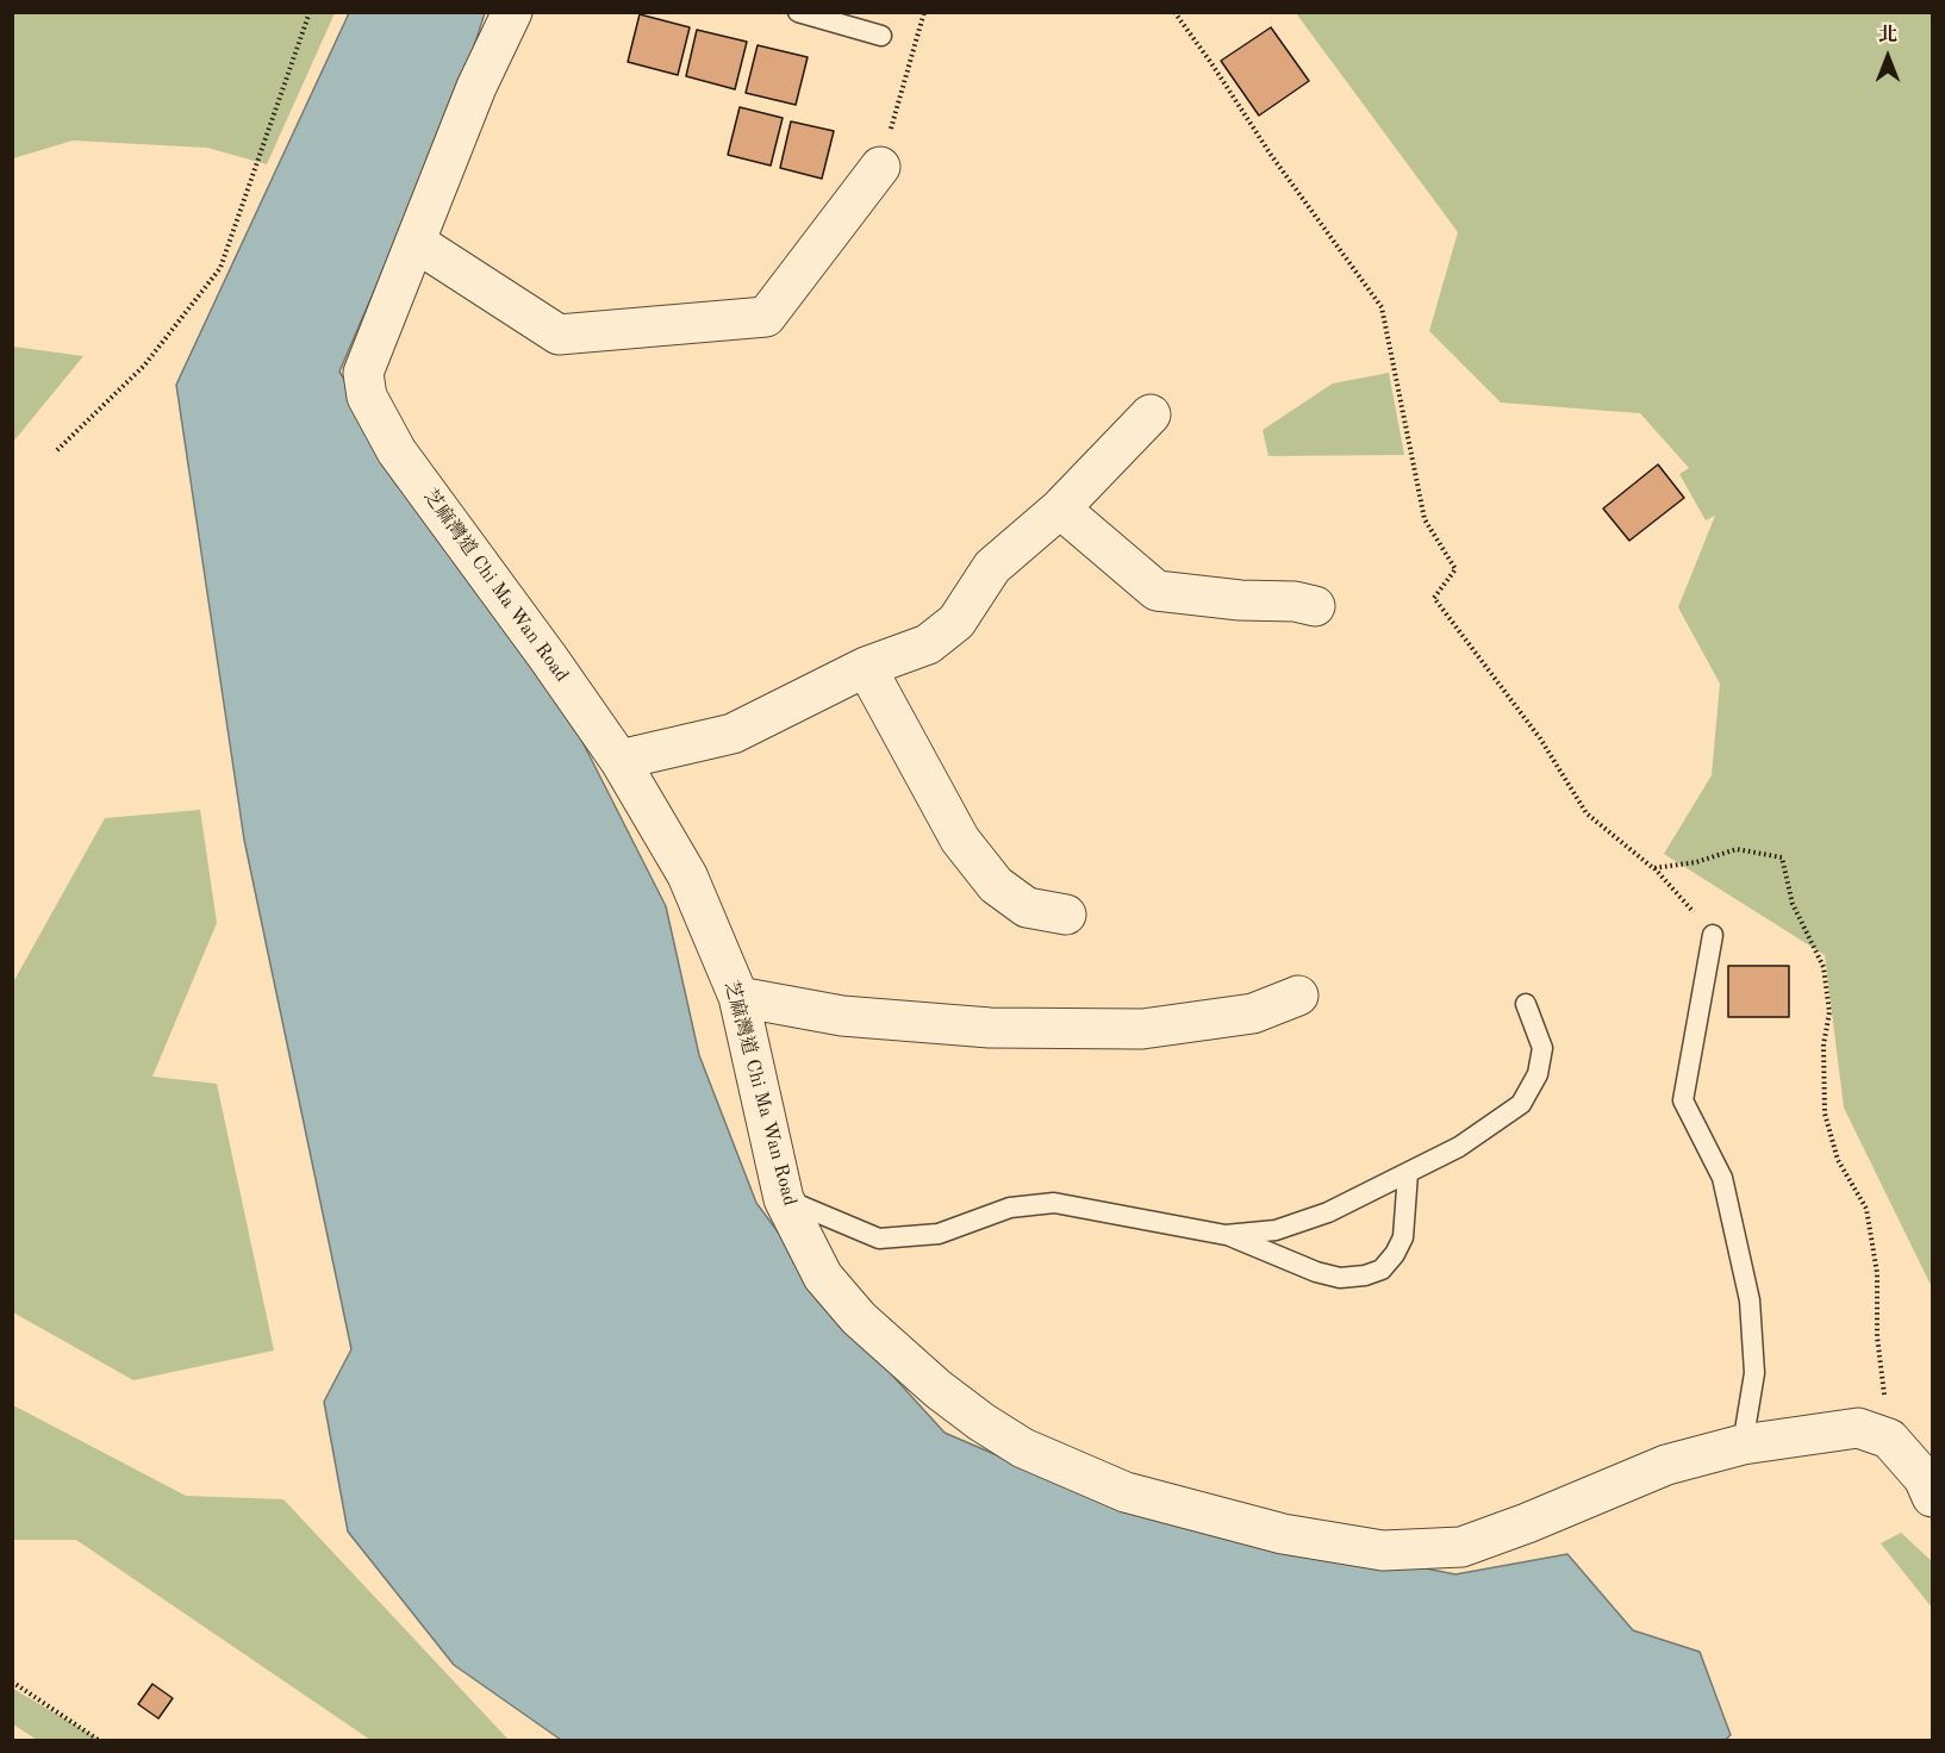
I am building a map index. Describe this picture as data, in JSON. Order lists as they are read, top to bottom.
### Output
{
  "streets": {
    "street": ["芝麻灣道 Chi Ma Wan Road"]
  },
  "north": "top"
}
